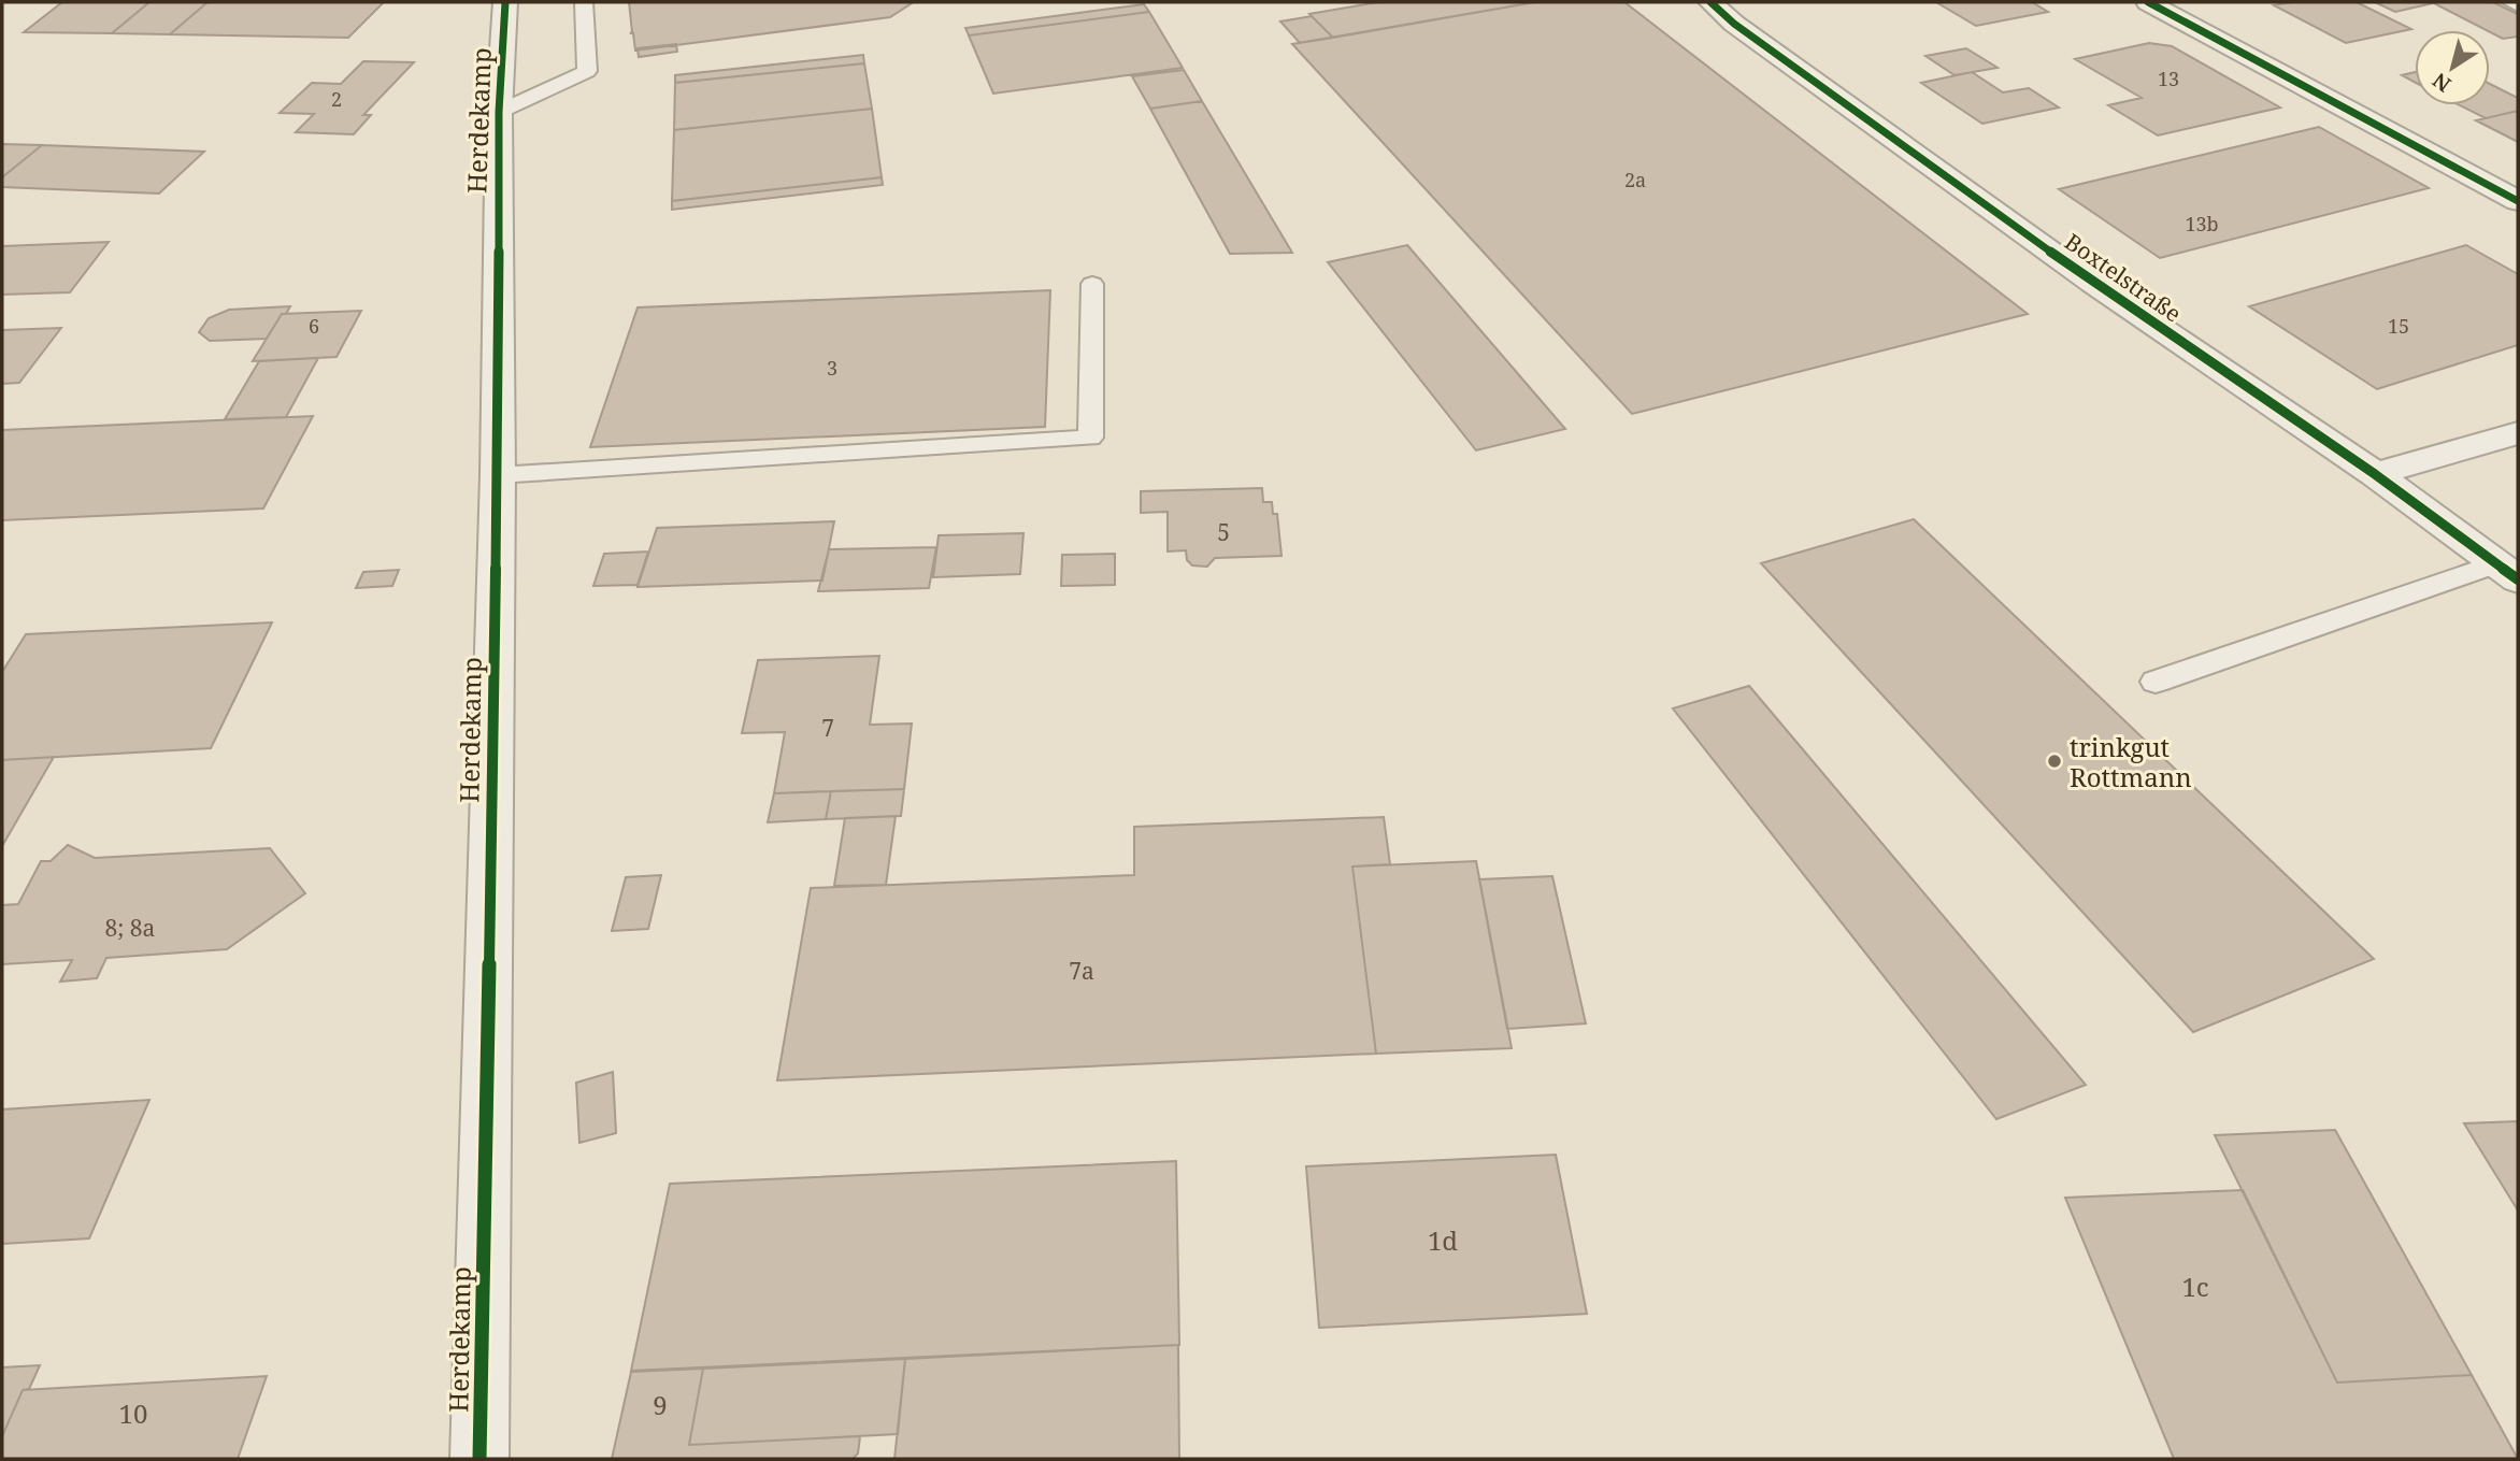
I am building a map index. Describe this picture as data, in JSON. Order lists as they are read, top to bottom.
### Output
{
  "streets": {
    "street": ["Herdekamp", "Boxtelstraße"]
  },
  "places": ["trinkgut Rottmann"],
  "house_numbers": [
    "13",
    "2",
    "2a",
    "13b",
    "6",
    "15",
    "3",
    "5",
    "7",
    "8; 8a",
    "7a",
    "1d",
    "1c",
    "9",
    "10"
  ],
  "north": "bottom left"
}
